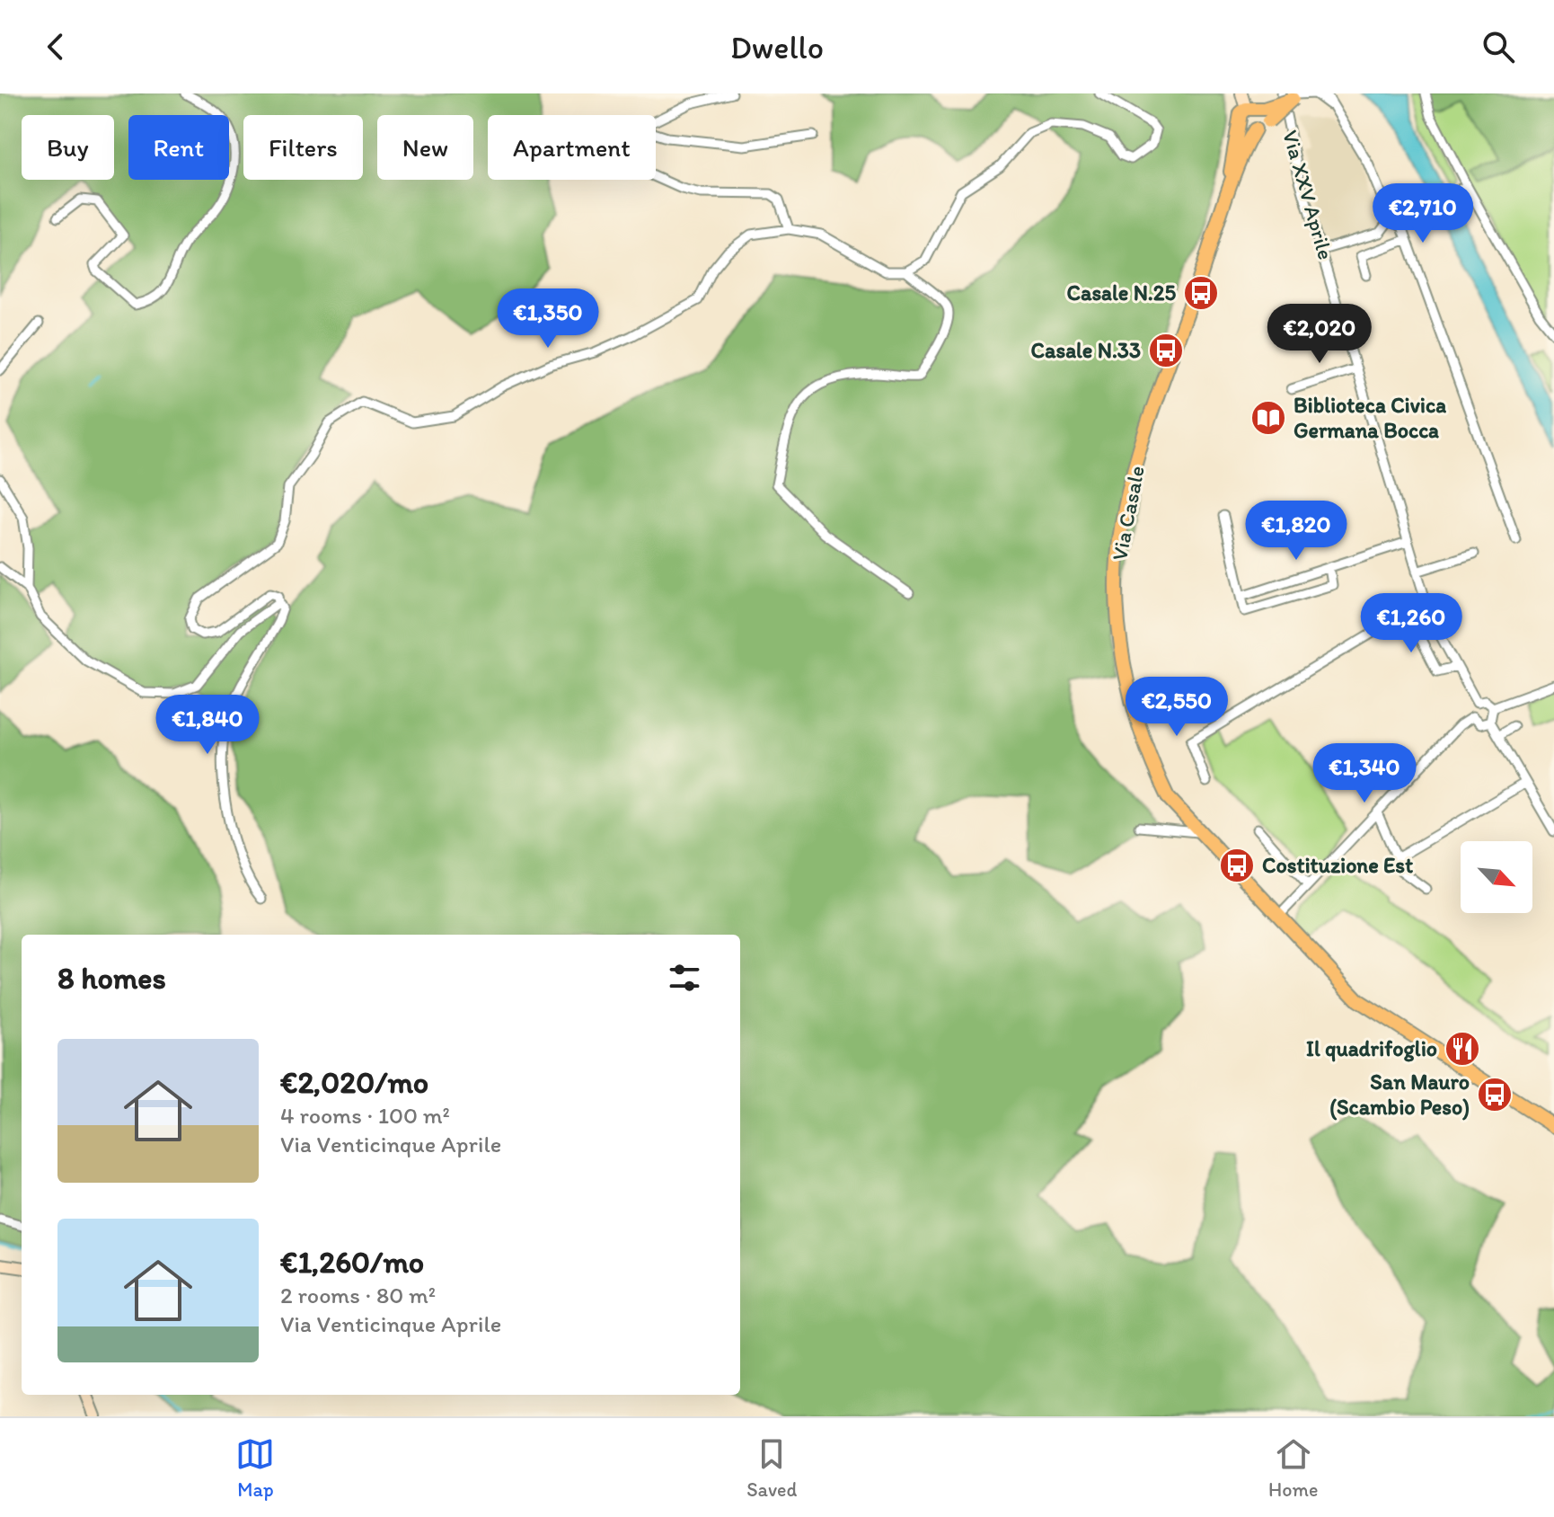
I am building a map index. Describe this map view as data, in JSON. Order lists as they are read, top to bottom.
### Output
{
  "streets": {
    "main road": ["Via Casale"],
    "street": ["Via XXV Aprile"]
  },
  "places": {
    "bus stop": [
      "Casale N.25",
      "Casale N.33",
      "Costituzione Est",
      "San Mauro (Scambio Peso)"
    ],
    "library": ["Biblioteca Civica Germana Bocca"],
    "restaurant": ["Il quadrifoglio"]
  },
  "north": "bottom right",
  "page": {
    "header": "Dwello",
    "chip": [
      "Buy",
      "Rent",
      "Filters",
      "New",
      "Apartment"
    ],
    "price": [
      "€2,710",
      "€1,350",
      "€2,020",
      "€1,820",
      "€1,260",
      "€2,550",
      "€1,840",
      "€1,340"
    ],
    "heading": "8 homes",
    "list": [
      {
        "name": "€2,020/mo",
        "note": "4 rooms · 100 m² · Via Venticinque Aprile"
      },
      {
        "name": "€1,260/mo",
        "note": "2 rooms · 80 m² · Via Venticinque Aprile"
      }
    ],
    "tabs": ["Map", "Saved", "Home"]
  }
}
